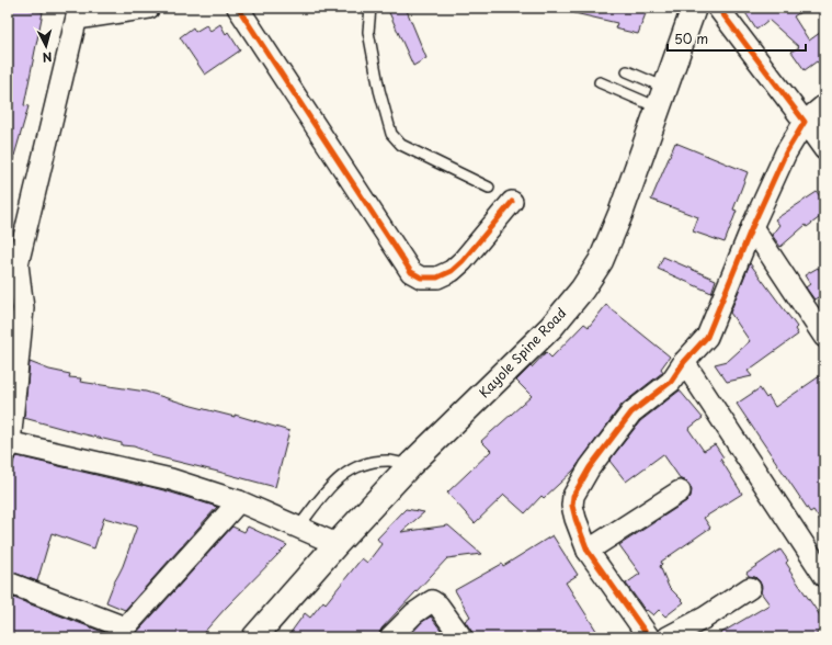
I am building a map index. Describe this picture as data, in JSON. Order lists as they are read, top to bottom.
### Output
{
  "streets": {
    "main road": ["Kayole Spine Road"]
  },
  "scale_bar": "50 m",
  "north": "bottom"
}
